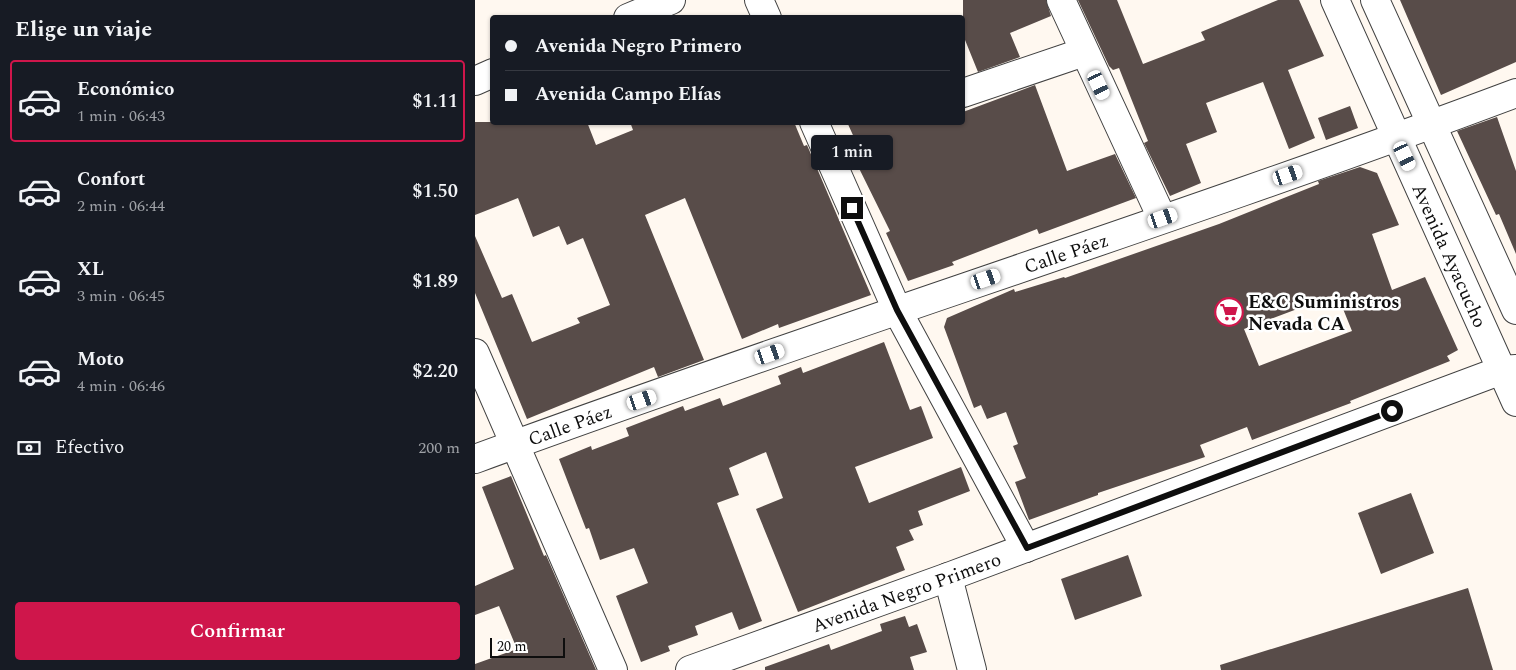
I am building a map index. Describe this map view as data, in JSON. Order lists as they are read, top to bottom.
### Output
{
  "streets": {
    "street": ["Calle Páez", "Avenida Ayacucho", "Avenida Negro Primero"]
  },
  "crossings": [
    ["Calle Páez", "Avenida Ayacucho"],
    ["Avenida Ayacucho", "Avenida Negro Primero"]
  ],
  "places": {
    "supermarket": ["E&C Suministros Nevada CA"]
  },
  "scale_bar": "20 m",
  "page": {
    "heading": "Elige un viaje",
    "banner": ["Avenida Negro Primero", "Avenida Campo Elías"],
    "list": [
      {
        "name": "Económico",
        "note": "1 min · 06:43",
        "value": "$1.11"
      },
      {
        "name": "Confort",
        "note": "2 min · 06:44",
        "value": "$1.50"
      },
      {
        "name": "XL",
        "note": "3 min · 06:45",
        "value": "$1.89"
      },
      {
        "name": "Moto",
        "note": "4 min · 06:46",
        "value": "$2.20"
      }
    ],
    "bubble": "1 min",
    "pay": ["Efectivo", "200 m"],
    "buttons": "Confirmar",
    "scale": "20 m"
  }
}
